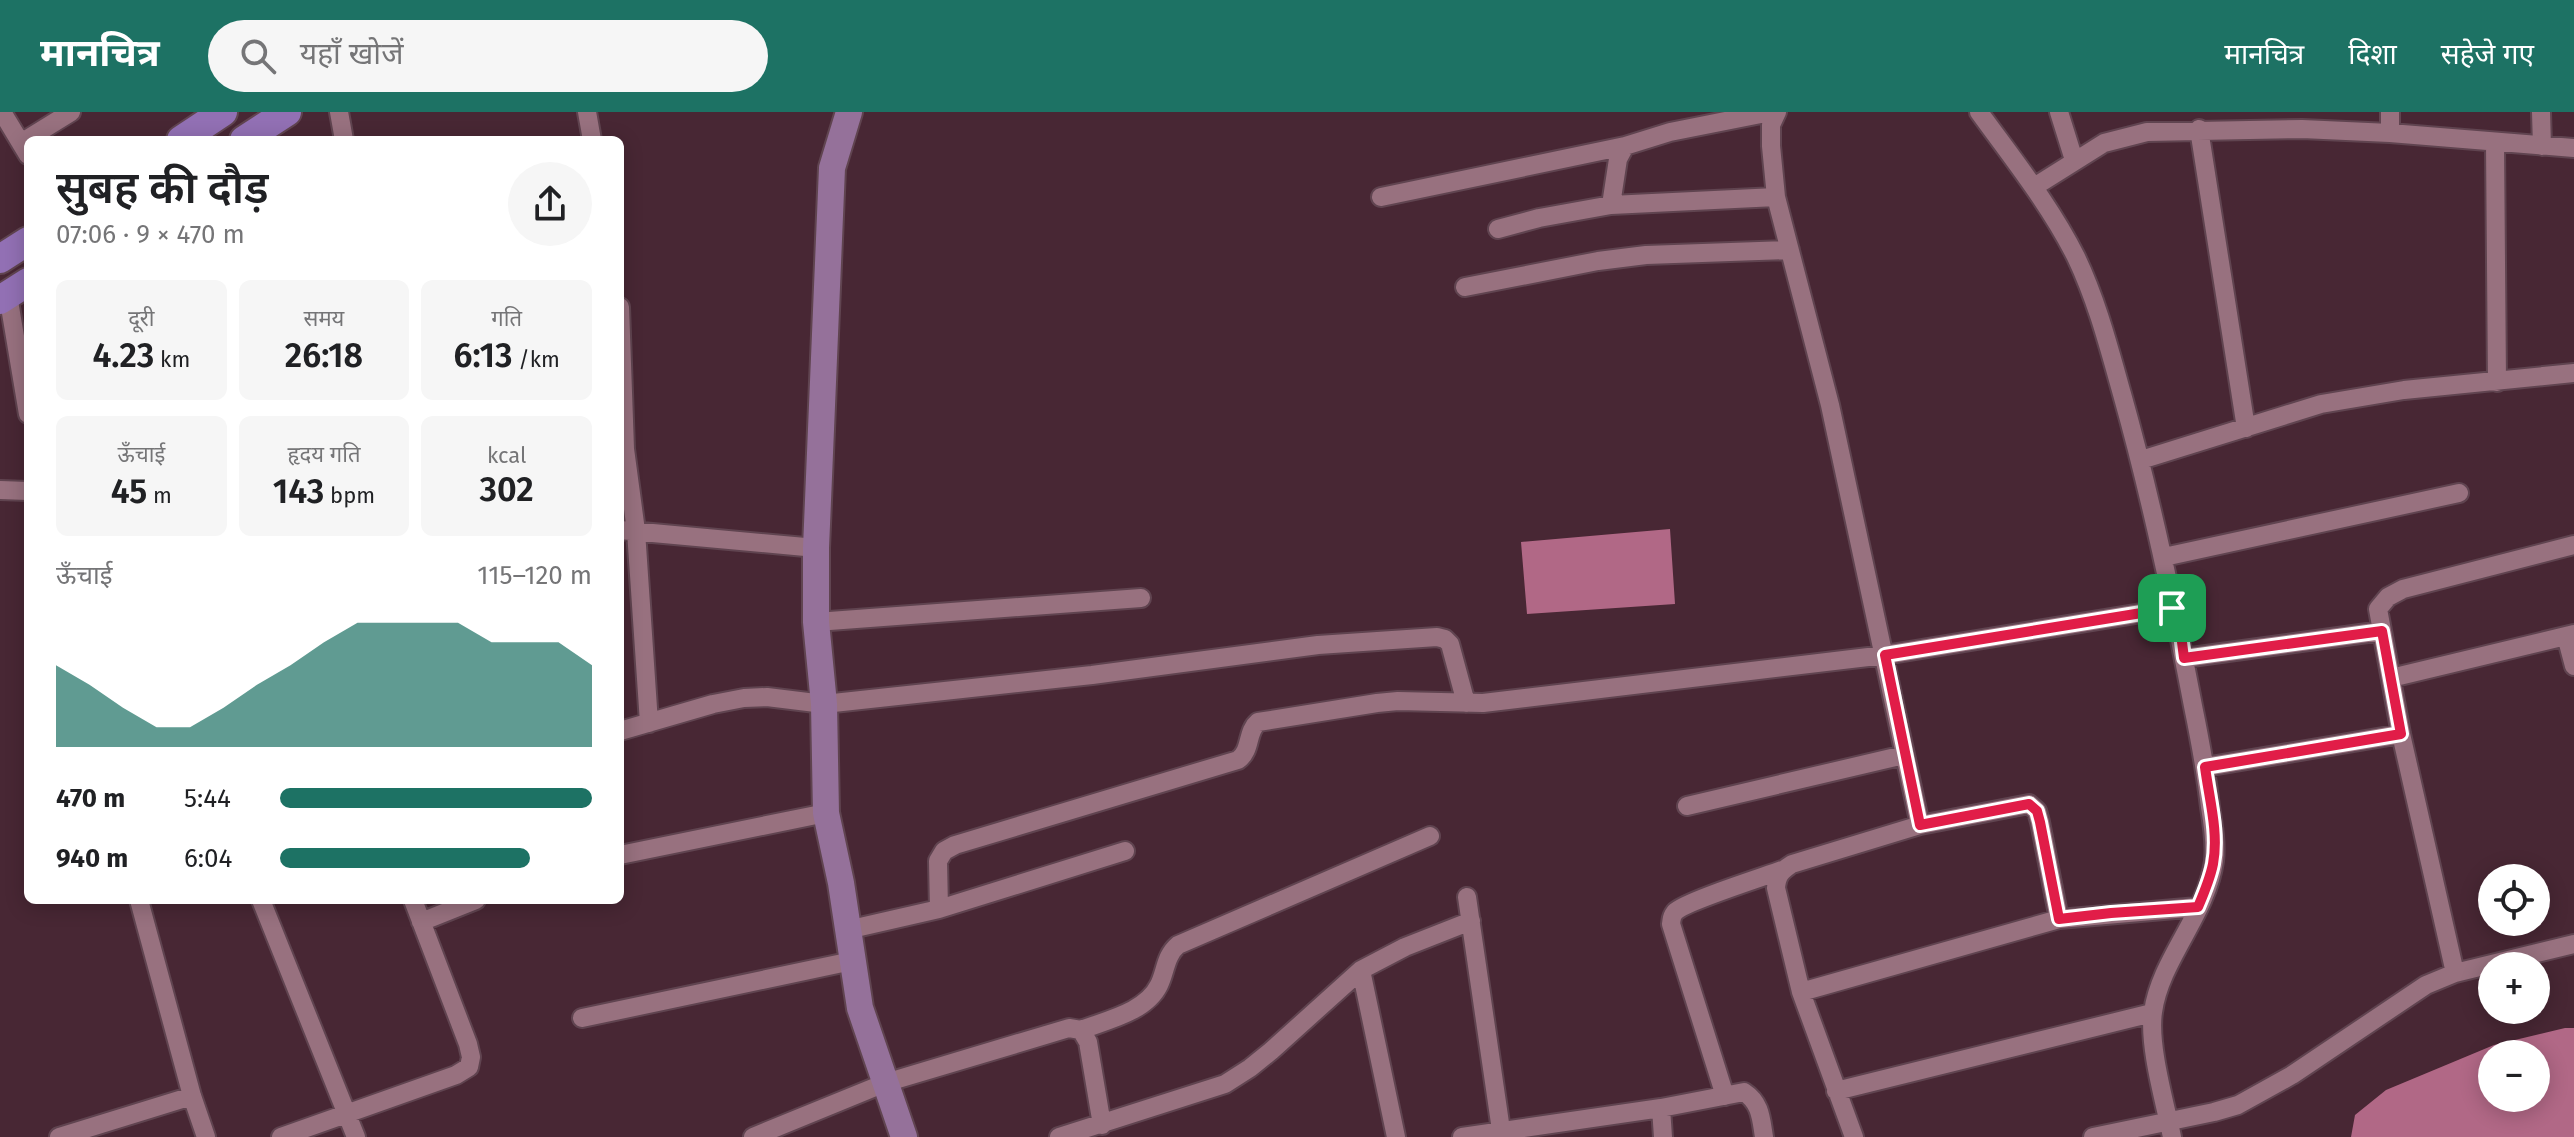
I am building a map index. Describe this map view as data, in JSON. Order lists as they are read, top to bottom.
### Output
{
  "page": {
    "header": "मानचित्र",
    "search": "यहाँ खोजें",
    "nav": ["मानचित्र", "दिशा", "सहेजे गए"],
    "heading": ["सुबह की दौड़", "07:06 · 9 × 470 m"],
    "stats": [
      ["दूरी", "4.23 km"],
      ["समय", "26:18"],
      ["गति", "6:13 /km"],
      ["ऊँचाई", "45 m"],
      ["हृदय गति", "143 bpm"],
      ["kcal", "302"]
    ],
    "chart": ["ऊँचाई", "115–120 m"],
    "list": [
      {
        "name": "470 m",
        "note": "5:44"
      },
      {
        "name": "940 m",
        "note": "6:04"
      }
    ],
    "map_buttons": ["+", "−"]
  }
}
